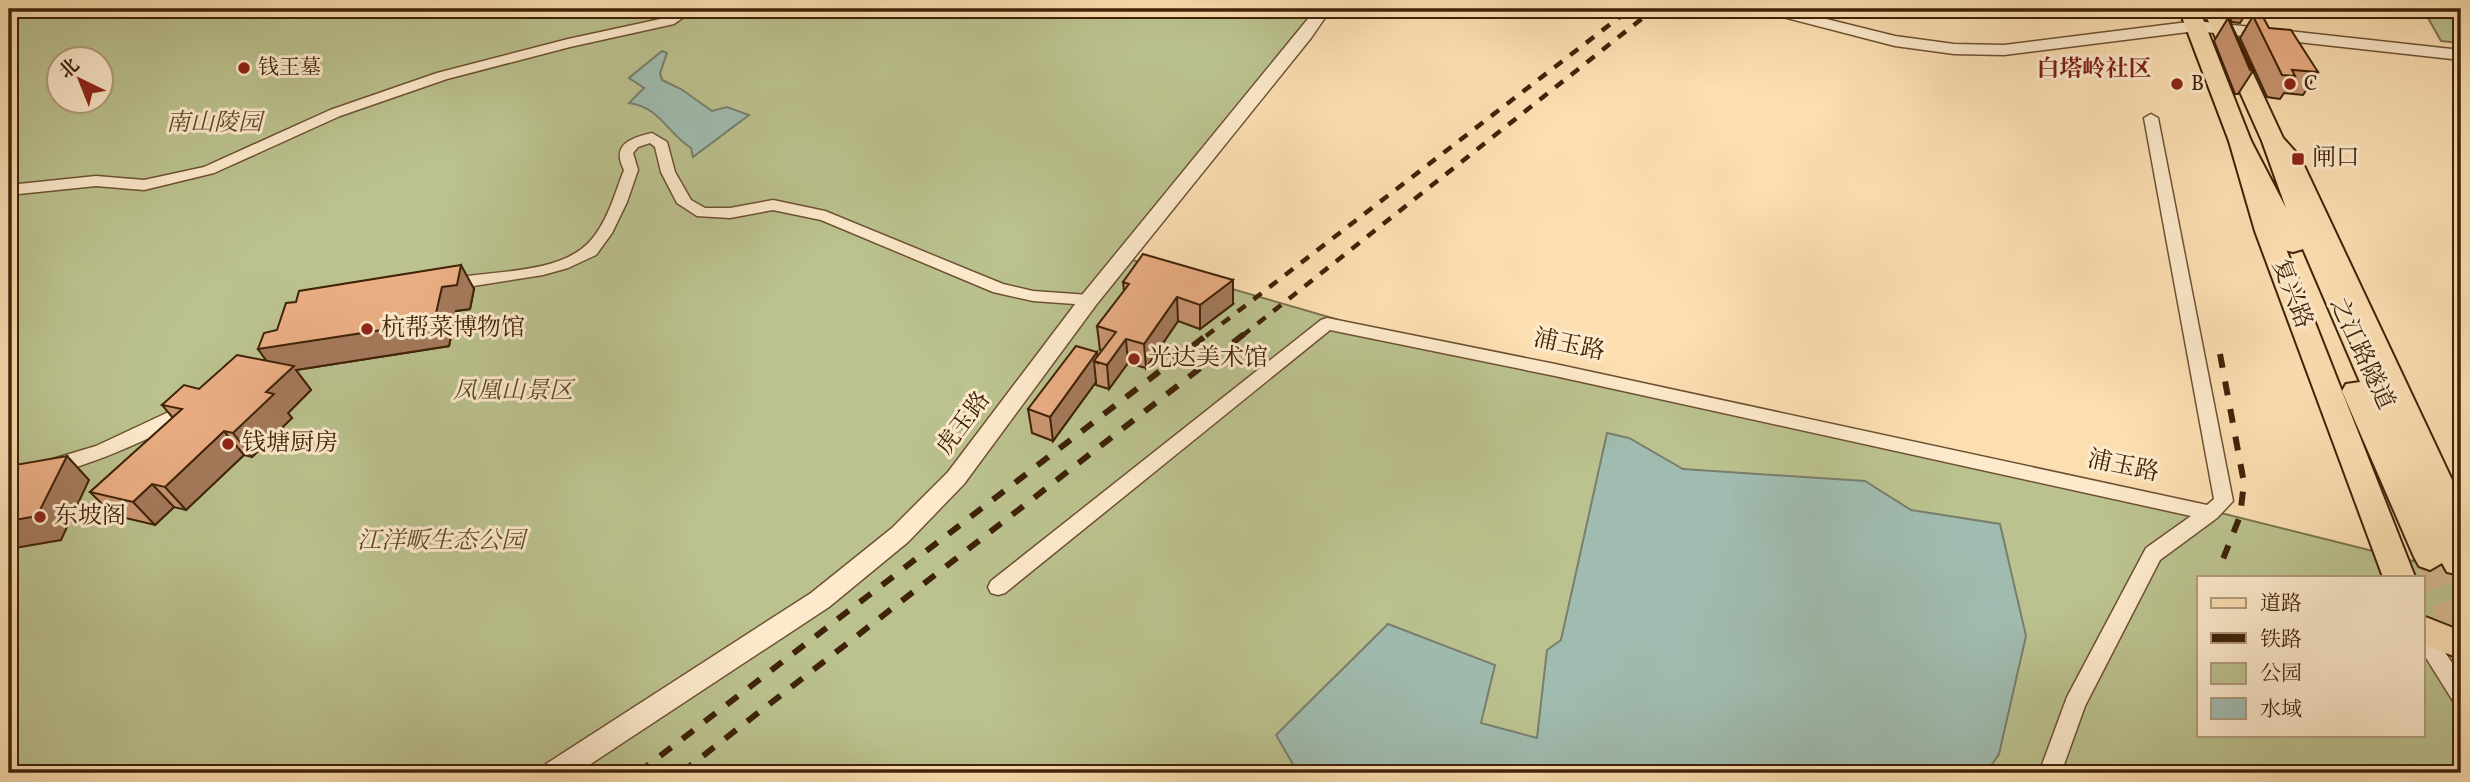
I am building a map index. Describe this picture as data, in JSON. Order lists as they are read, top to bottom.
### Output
{
  "streets": {
    "main road": ["复兴路", "之江路隧道"],
    "street": ["浦玉路", "虎玉路"]
  },
  "crossings": [
    ["复兴路", "之江路隧道"]
  ],
  "districts": ["白塔岭社区"],
  "parks": ["南山陵园", "凤凰山景区", "江洋畈生态公园"],
  "places": {
    "other": [
      "钱王墓",
      "B",
      "C",
      "杭帮菜博物馆",
      "光达美术馆",
      "钱塘厨房",
      "东坡阁"
    ],
    "transit": ["闸口"]
  },
  "legend": [
    "道路",
    "铁路",
    "公园",
    "水域"
  ],
  "north": "top left"
}
